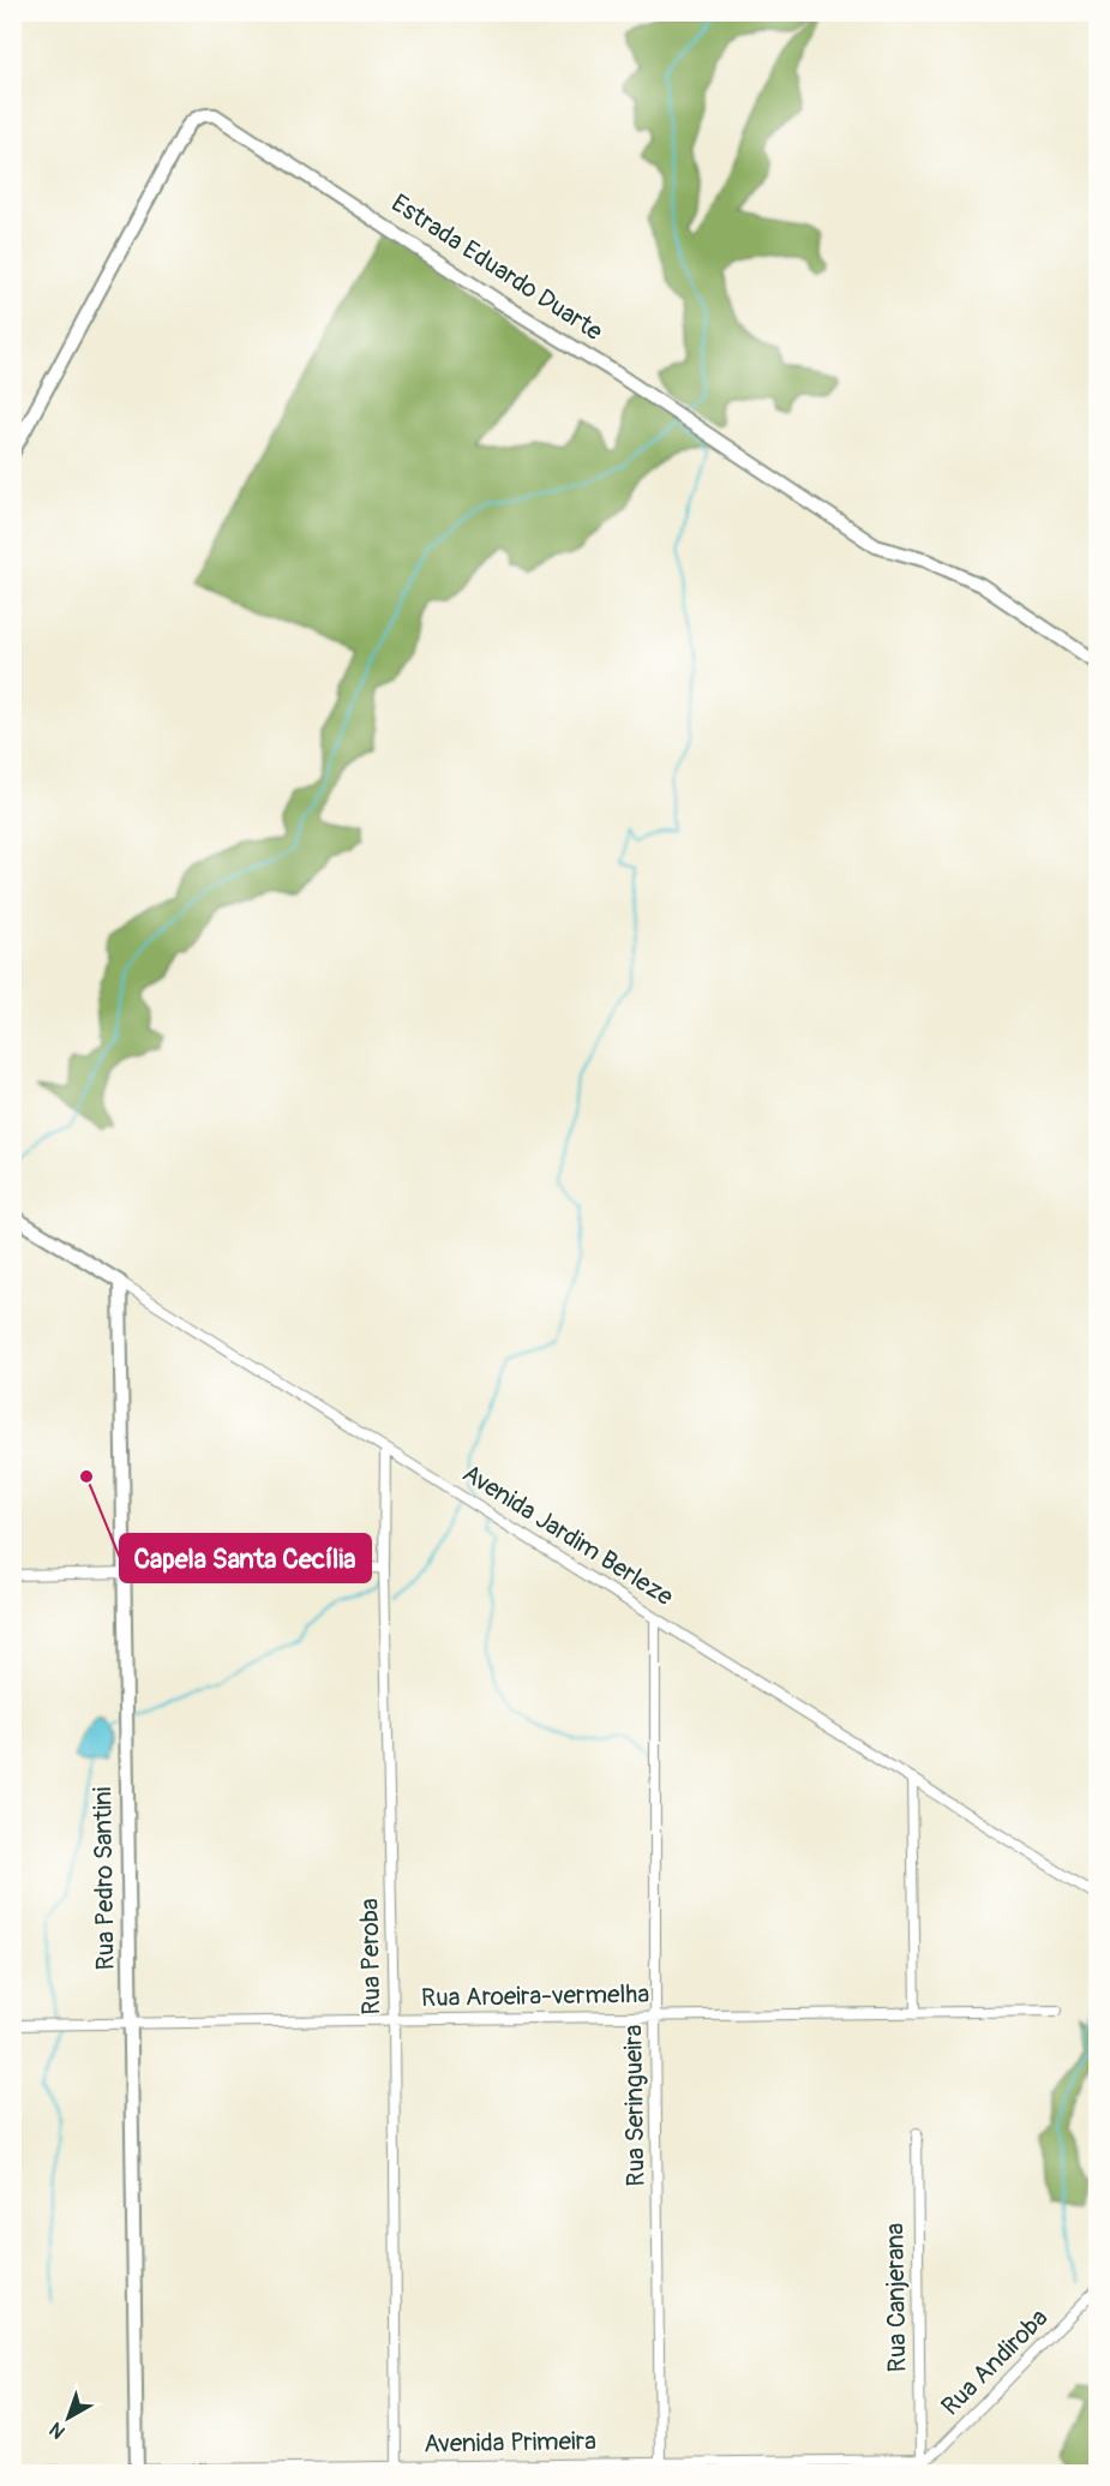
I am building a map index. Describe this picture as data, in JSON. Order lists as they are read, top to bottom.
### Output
{
  "streets": {
    "street": [
      "Estrada Eduardo Duarte",
      "Avenida Jardim Berleze",
      "Rua Pedro Santini",
      "Rua Peroba",
      "Rua Aroeira-vermelha",
      "Rua Seringueira",
      "Rua Canjerana",
      "Rua Andiroba",
      "Avenida Primeira"
    ]
  },
  "crossings": [
    ["Avenida Jardim Berleze", "Rua Pedro Santini"],
    ["Avenida Jardim Berleze", "Rua Peroba"],
    ["Avenida Jardim Berleze", "Rua Seringueira"],
    ["Rua Pedro Santini", "Rua Aroeira-vermelha"],
    ["Rua Pedro Santini", "Avenida Primeira"],
    ["Rua Peroba", "Rua Aroeira-vermelha"],
    ["Rua Peroba", "Avenida Primeira"],
    ["Rua Aroeira-vermelha", "Rua Seringueira"],
    ["Rua Seringueira", "Avenida Primeira"],
    ["Rua Canjerana", "Rua Andiroba"],
    ["Rua Canjerana", "Avenida Primeira"],
    ["Rua Andiroba", "Avenida Primeira"]
  ],
  "places": ["Capela Santa Cecília"],
  "north": "bottom left"
}
